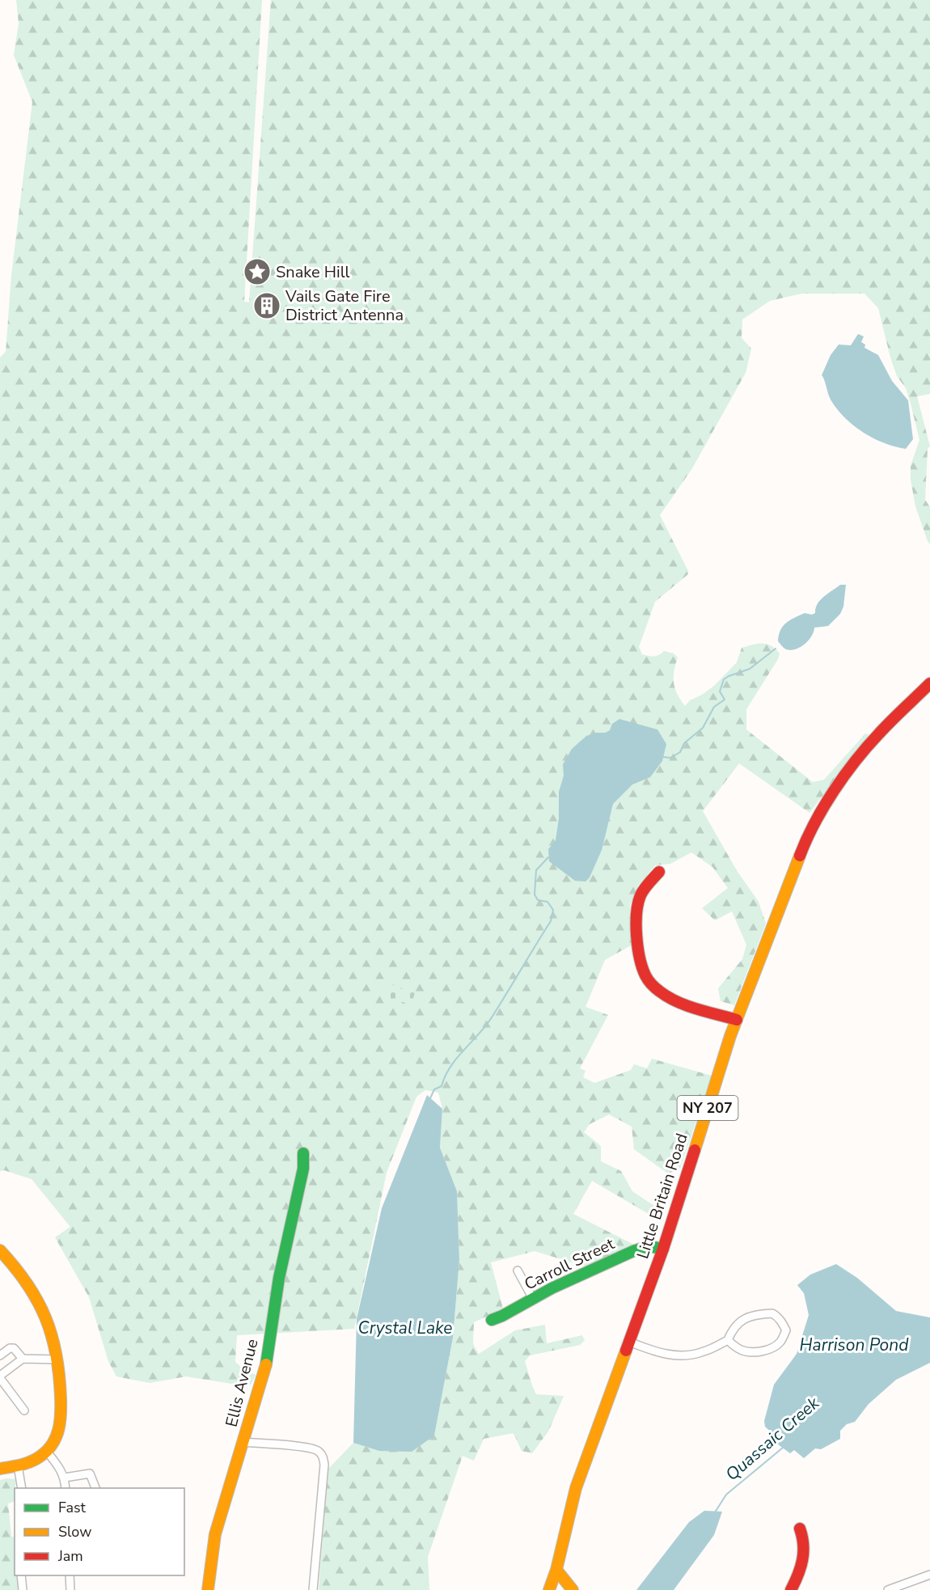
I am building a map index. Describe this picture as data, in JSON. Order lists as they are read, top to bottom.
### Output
{
  "streets": {
    "street": [
      "NY 207",
      "Little Britain Road",
      "Carroll Street",
      "Ellis Avenue"
    ]
  },
  "crossings": [
    ["Little Britain Road", "Carroll Street"]
  ],
  "water": ["Crystal Lake", "Harrison Pond", "Quassaic Creek"],
  "places": {
    "place": ["Snake Hill"],
    "building": ["Vails Gate Fire District Antenna"]
  },
  "legend": ["Fast", "Slow", "Jam"]
}
